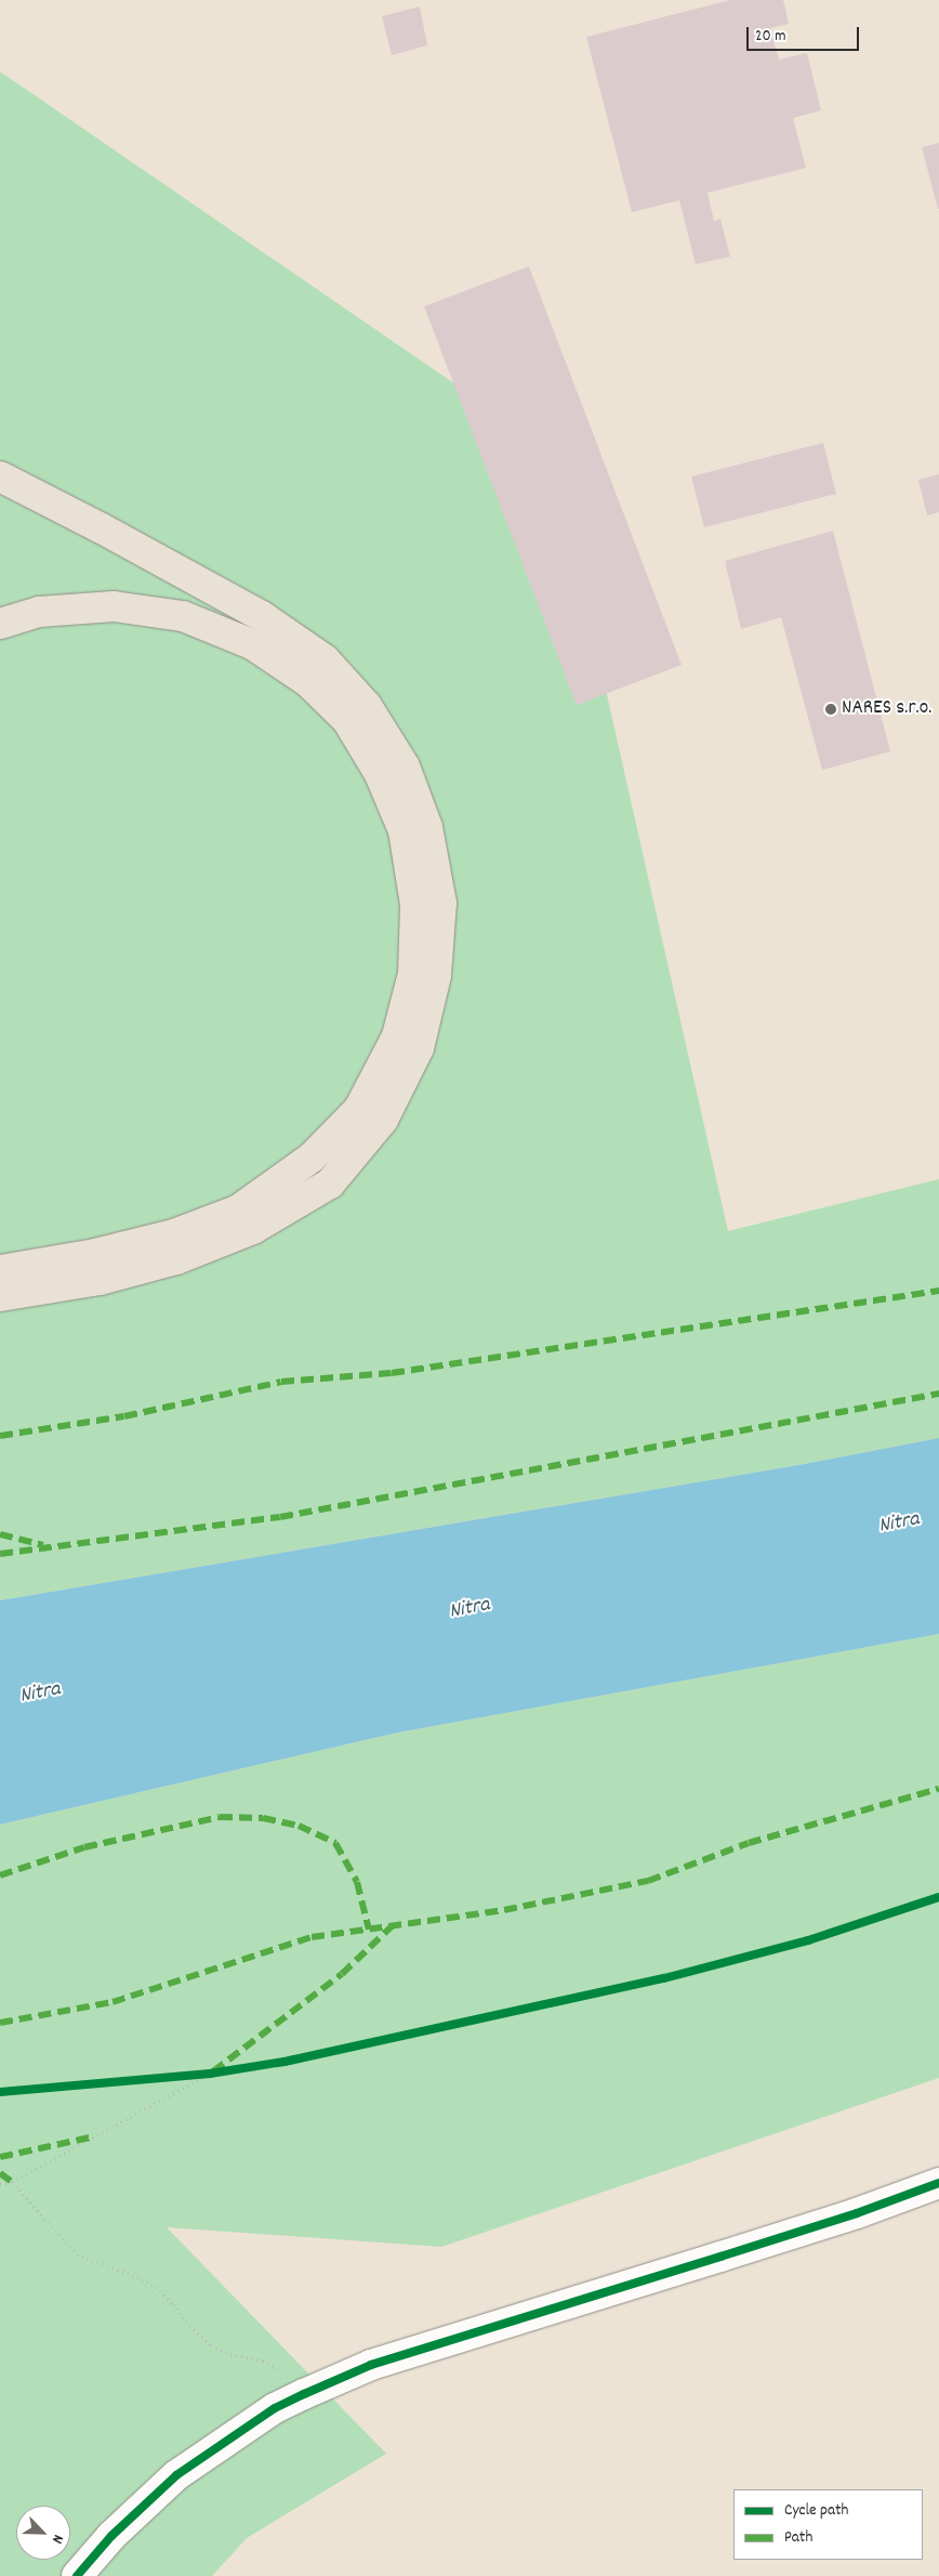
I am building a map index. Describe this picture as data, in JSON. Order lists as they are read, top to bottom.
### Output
{
  "water": ["Nitra"],
  "places": ["NARES s.r.o."],
  "legend": ["Cycle path", "Path"],
  "scale_bar": "20 m",
  "north": "bottom right"
}
